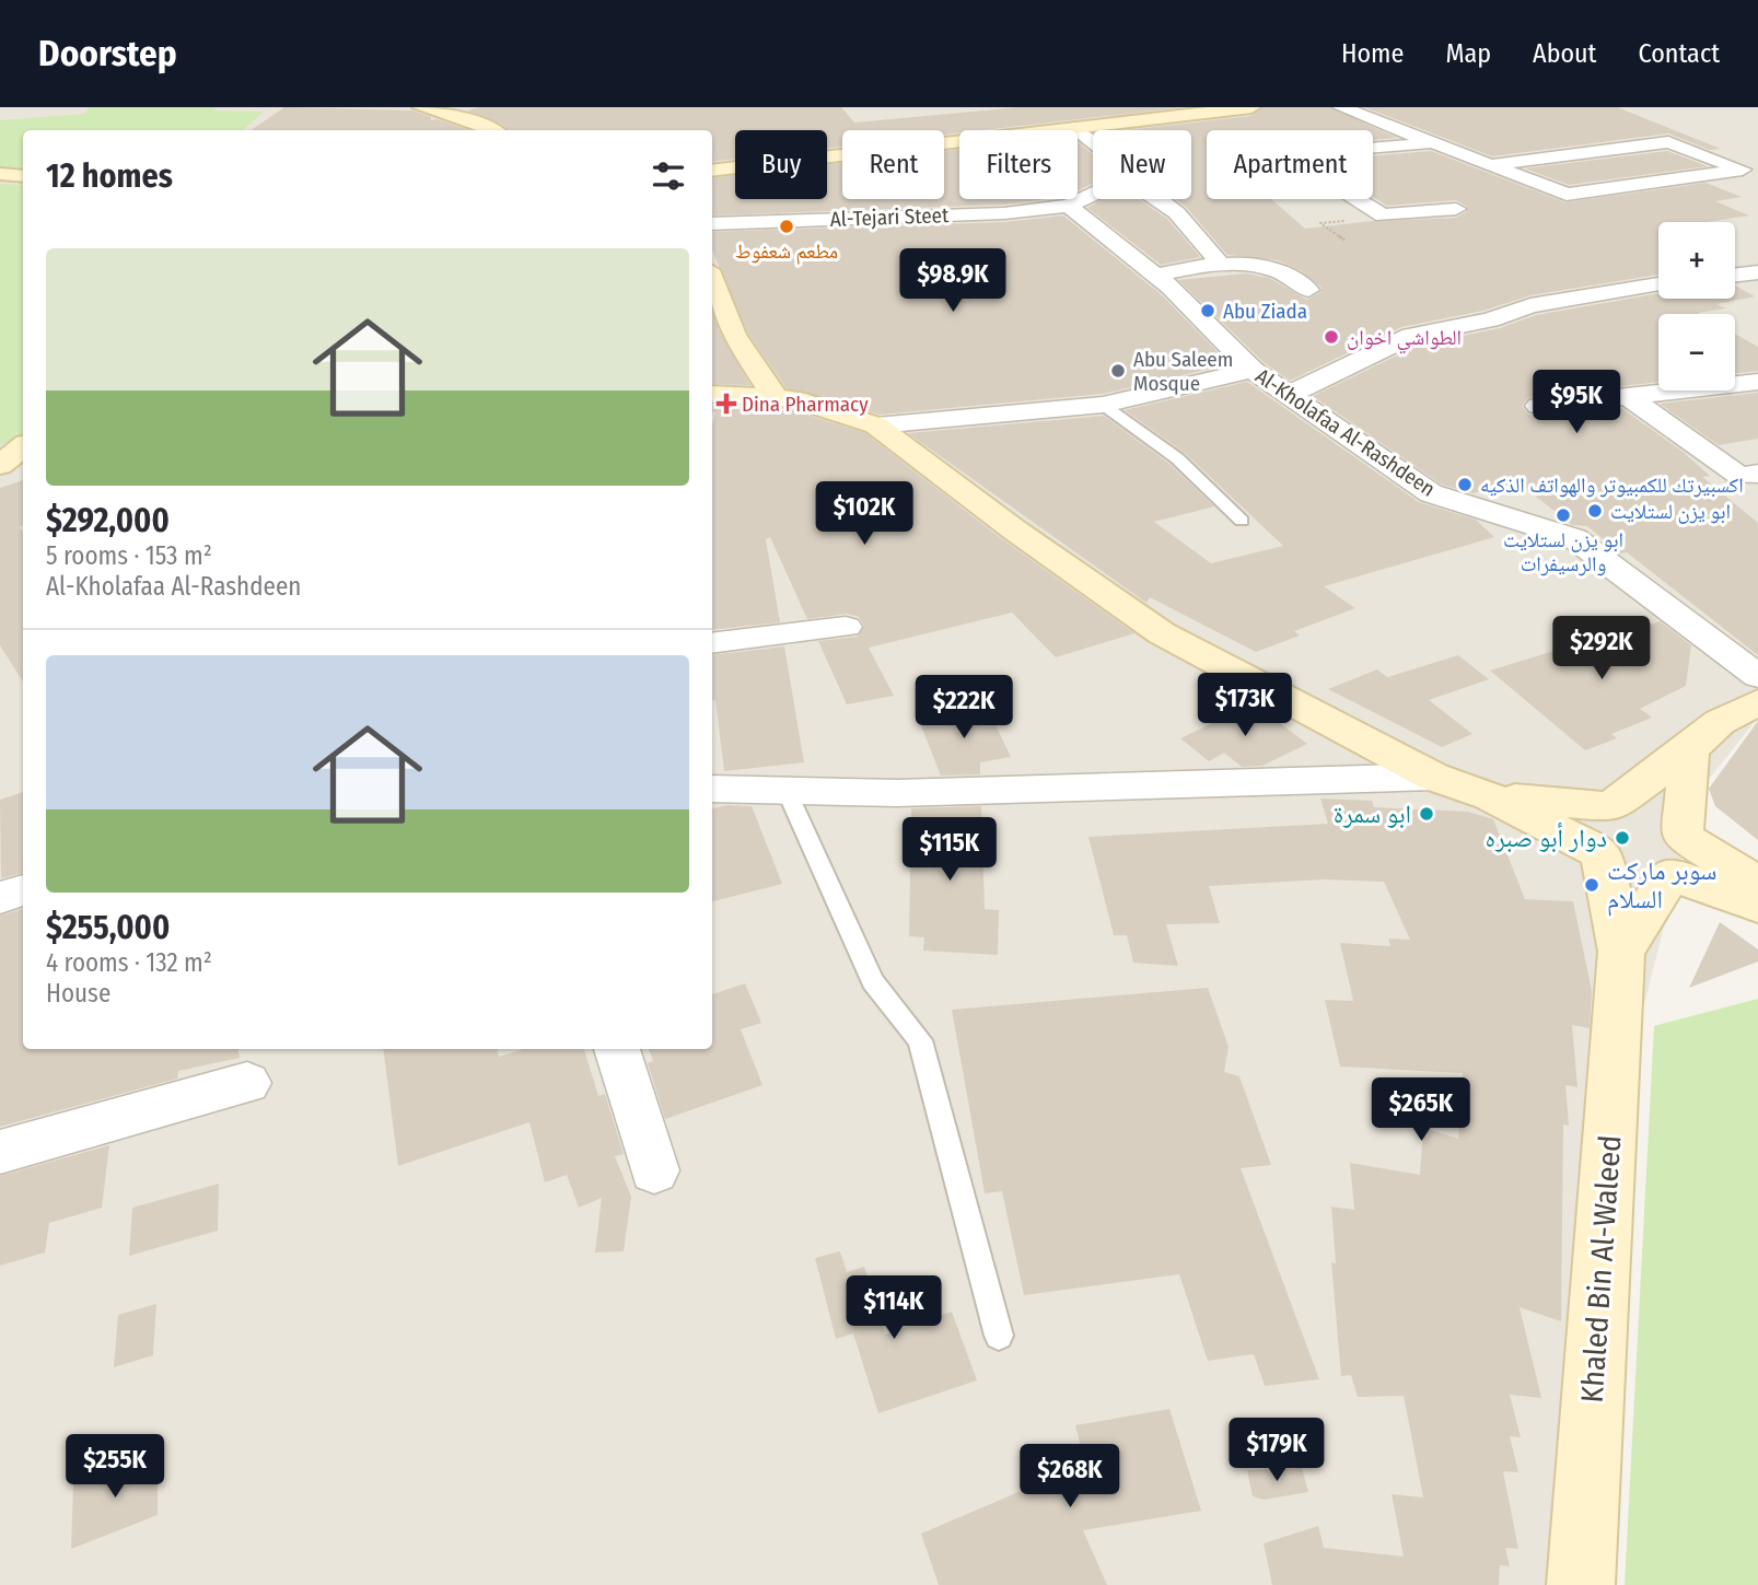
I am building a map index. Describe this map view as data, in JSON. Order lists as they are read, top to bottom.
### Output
{
  "streets": {
    "street": ["Al-Tejari Steet", "Al-Kholafaa Al-Rashdeen", "Khaled Bin Al-Waleed"]
  },
  "crossings": [
    ["Al-Tejari Steet", "Al-Kholafaa Al-Rashdeen"]
  ],
  "places": {
    "other": [
      "مطعم شعفوط",
      "Abu Ziada",
      "الطواشي اخوان",
      "Abu Saleem Mosque",
      "اكسبيرتك للكمبيوتر والهواتف الذكيه",
      "ابو يزن لستلايت",
      "ابو يزن لستلايت والرسيفرات",
      "ابو سمرة",
      "دوار أبو صبره",
      "سوبر ماركت السلام"
    ],
    "health": ["Dina Pharmacy"]
  },
  "page": {
    "header": "Doorstep",
    "nav": [
      "Home",
      "Map",
      "About",
      "Contact"
    ],
    "chip": [
      "Buy",
      "Rent",
      "Filters",
      "New",
      "Apartment"
    ],
    "heading": "12 homes",
    "map_buttons": ["+", "−"],
    "list": [
      {
        "name": "$292,000",
        "note": "5 rooms · 153 m² · Al-Kholafaa Al-Rashdeen"
      },
      {
        "name": "$255,000",
        "note": "4 rooms · 132 m² · House"
      }
    ],
    "price": [
      "$98.9K",
      "$95K",
      "$102K",
      "$292K",
      "$173K",
      "$222K",
      "$115K",
      "$265K",
      "$114K",
      "$179K",
      "$255K",
      "$268K"
    ]
  }
}
